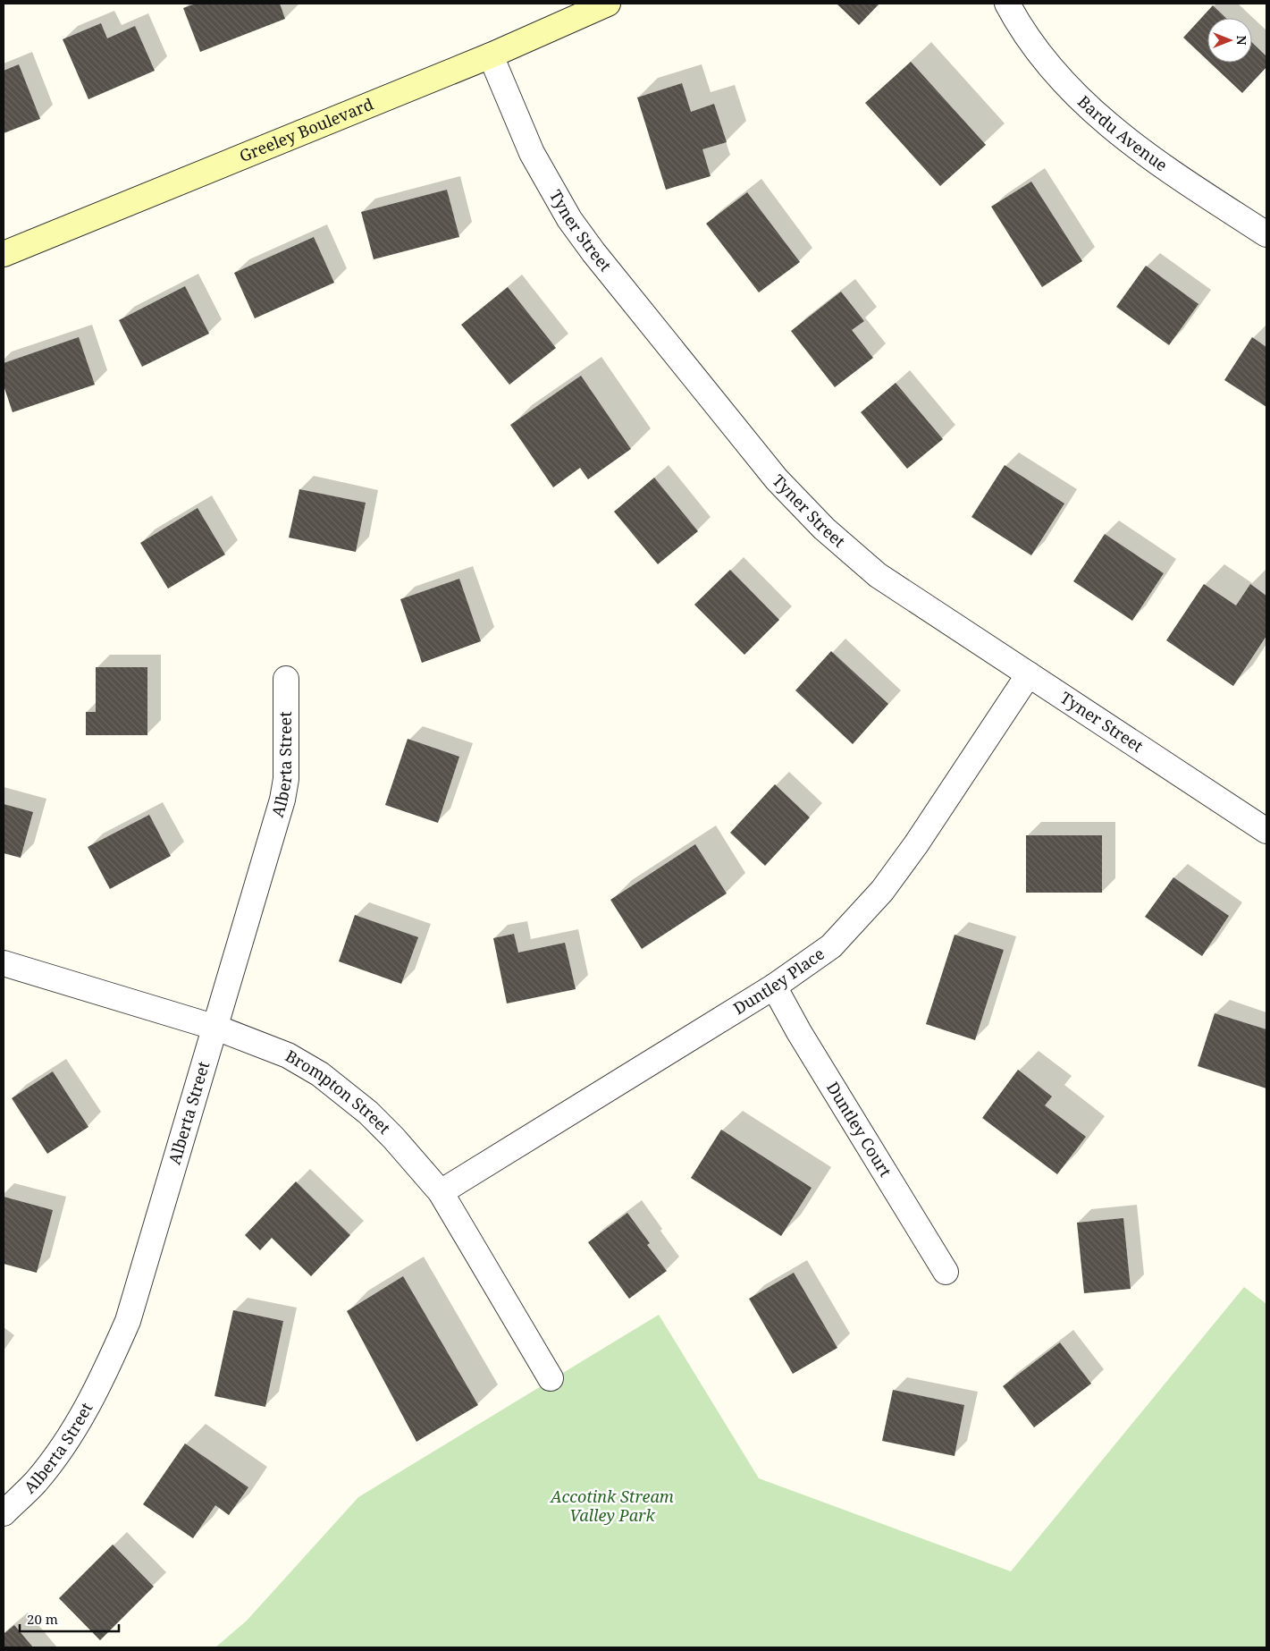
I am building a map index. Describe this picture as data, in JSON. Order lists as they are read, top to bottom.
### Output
{
  "streets": {
    "street": [
      "Greeley Boulevard",
      "Bardu Avenue",
      "Tyner Street",
      "Alberta Street",
      "Duntley Place",
      "Brompton Street",
      "Duntley Court"
    ]
  },
  "crossings": [
    ["Greeley Boulevard", "Tyner Street"],
    ["Tyner Street", "Duntley Place"],
    ["Alberta Street", "Brompton Street"],
    ["Duntley Place", "Brompton Street"],
    ["Duntley Place", "Duntley Court"]
  ],
  "parks": ["Accotink Stream Valley Park"],
  "scale_bar": "20 m",
  "north": "right"
}
